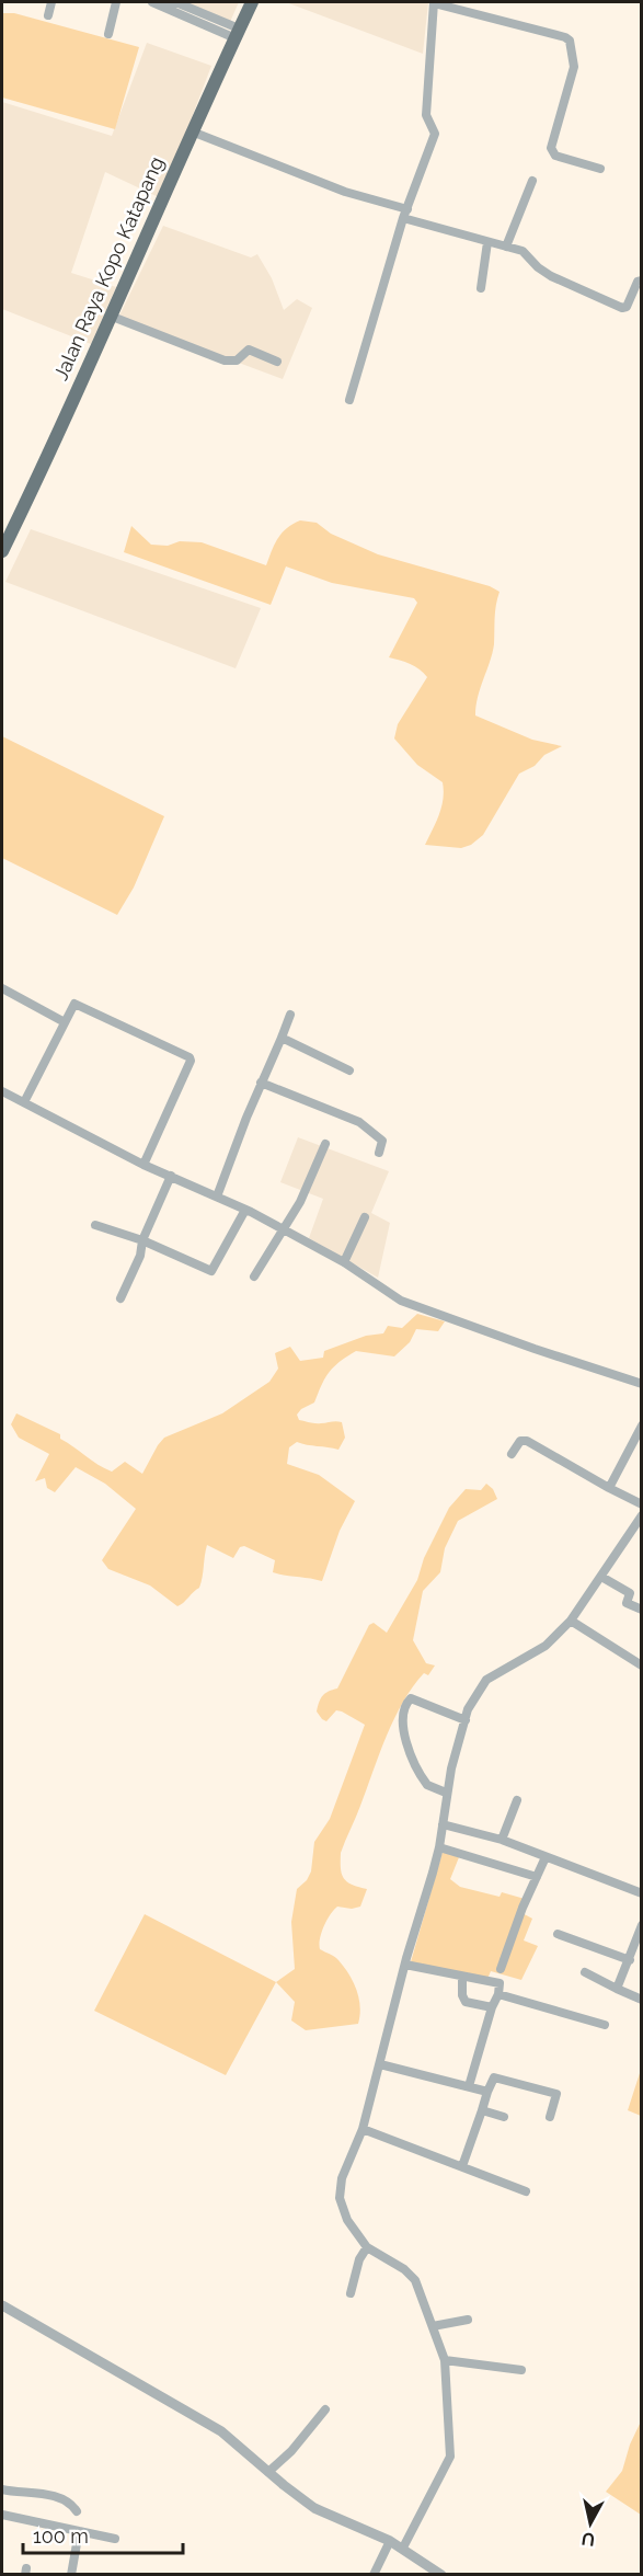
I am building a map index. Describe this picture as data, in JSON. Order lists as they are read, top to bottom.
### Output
{
  "streets": {
    "main road": ["Jalan Raya Kopo Katapang"]
  },
  "scale_bar": "100 m",
  "north": "bottom"
}
